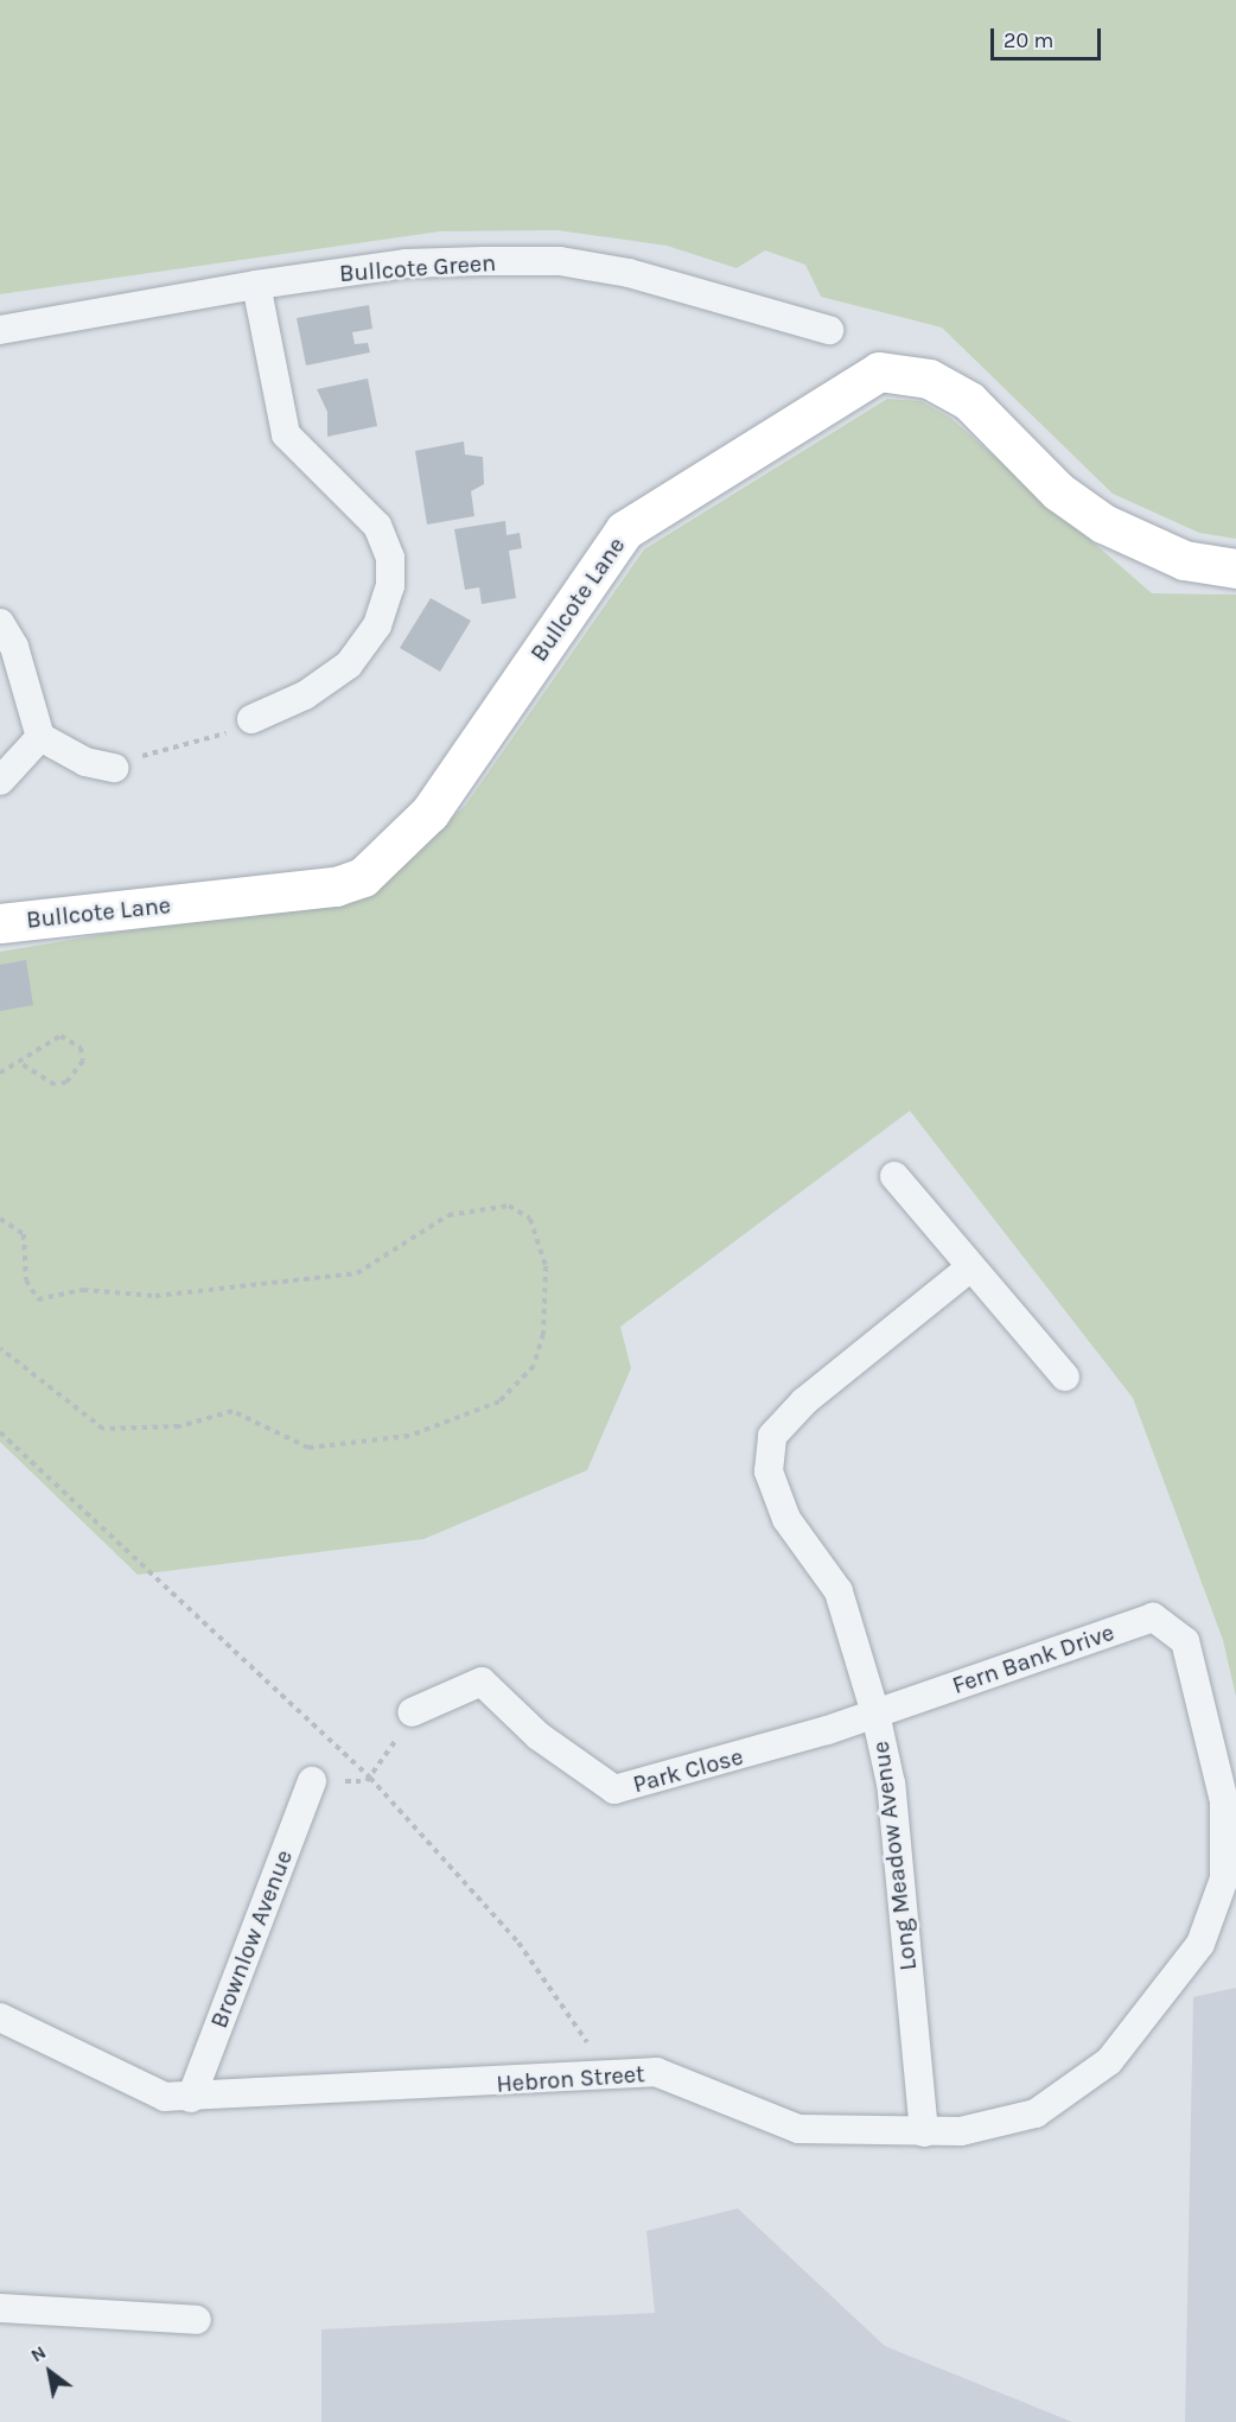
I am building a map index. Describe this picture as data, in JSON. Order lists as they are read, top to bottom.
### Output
{
  "streets": {
    "street": [
      "Bullcote Green",
      "Bullcote Lane",
      "Fern Bank Drive",
      "Park Close",
      "Long Meadow Avenue",
      "Brownlow Avenue",
      "Hebron Street"
    ]
  },
  "crossings": [
    ["Fern Bank Drive", "Park Close"],
    ["Fern Bank Drive", "Long Meadow Avenue"],
    ["Fern Bank Drive", "Hebron Street"],
    ["Park Close", "Long Meadow Avenue"],
    ["Long Meadow Avenue", "Hebron Street"],
    ["Brownlow Avenue", "Hebron Street"]
  ],
  "scale_bar": "20 m",
  "north": "top left"
}
